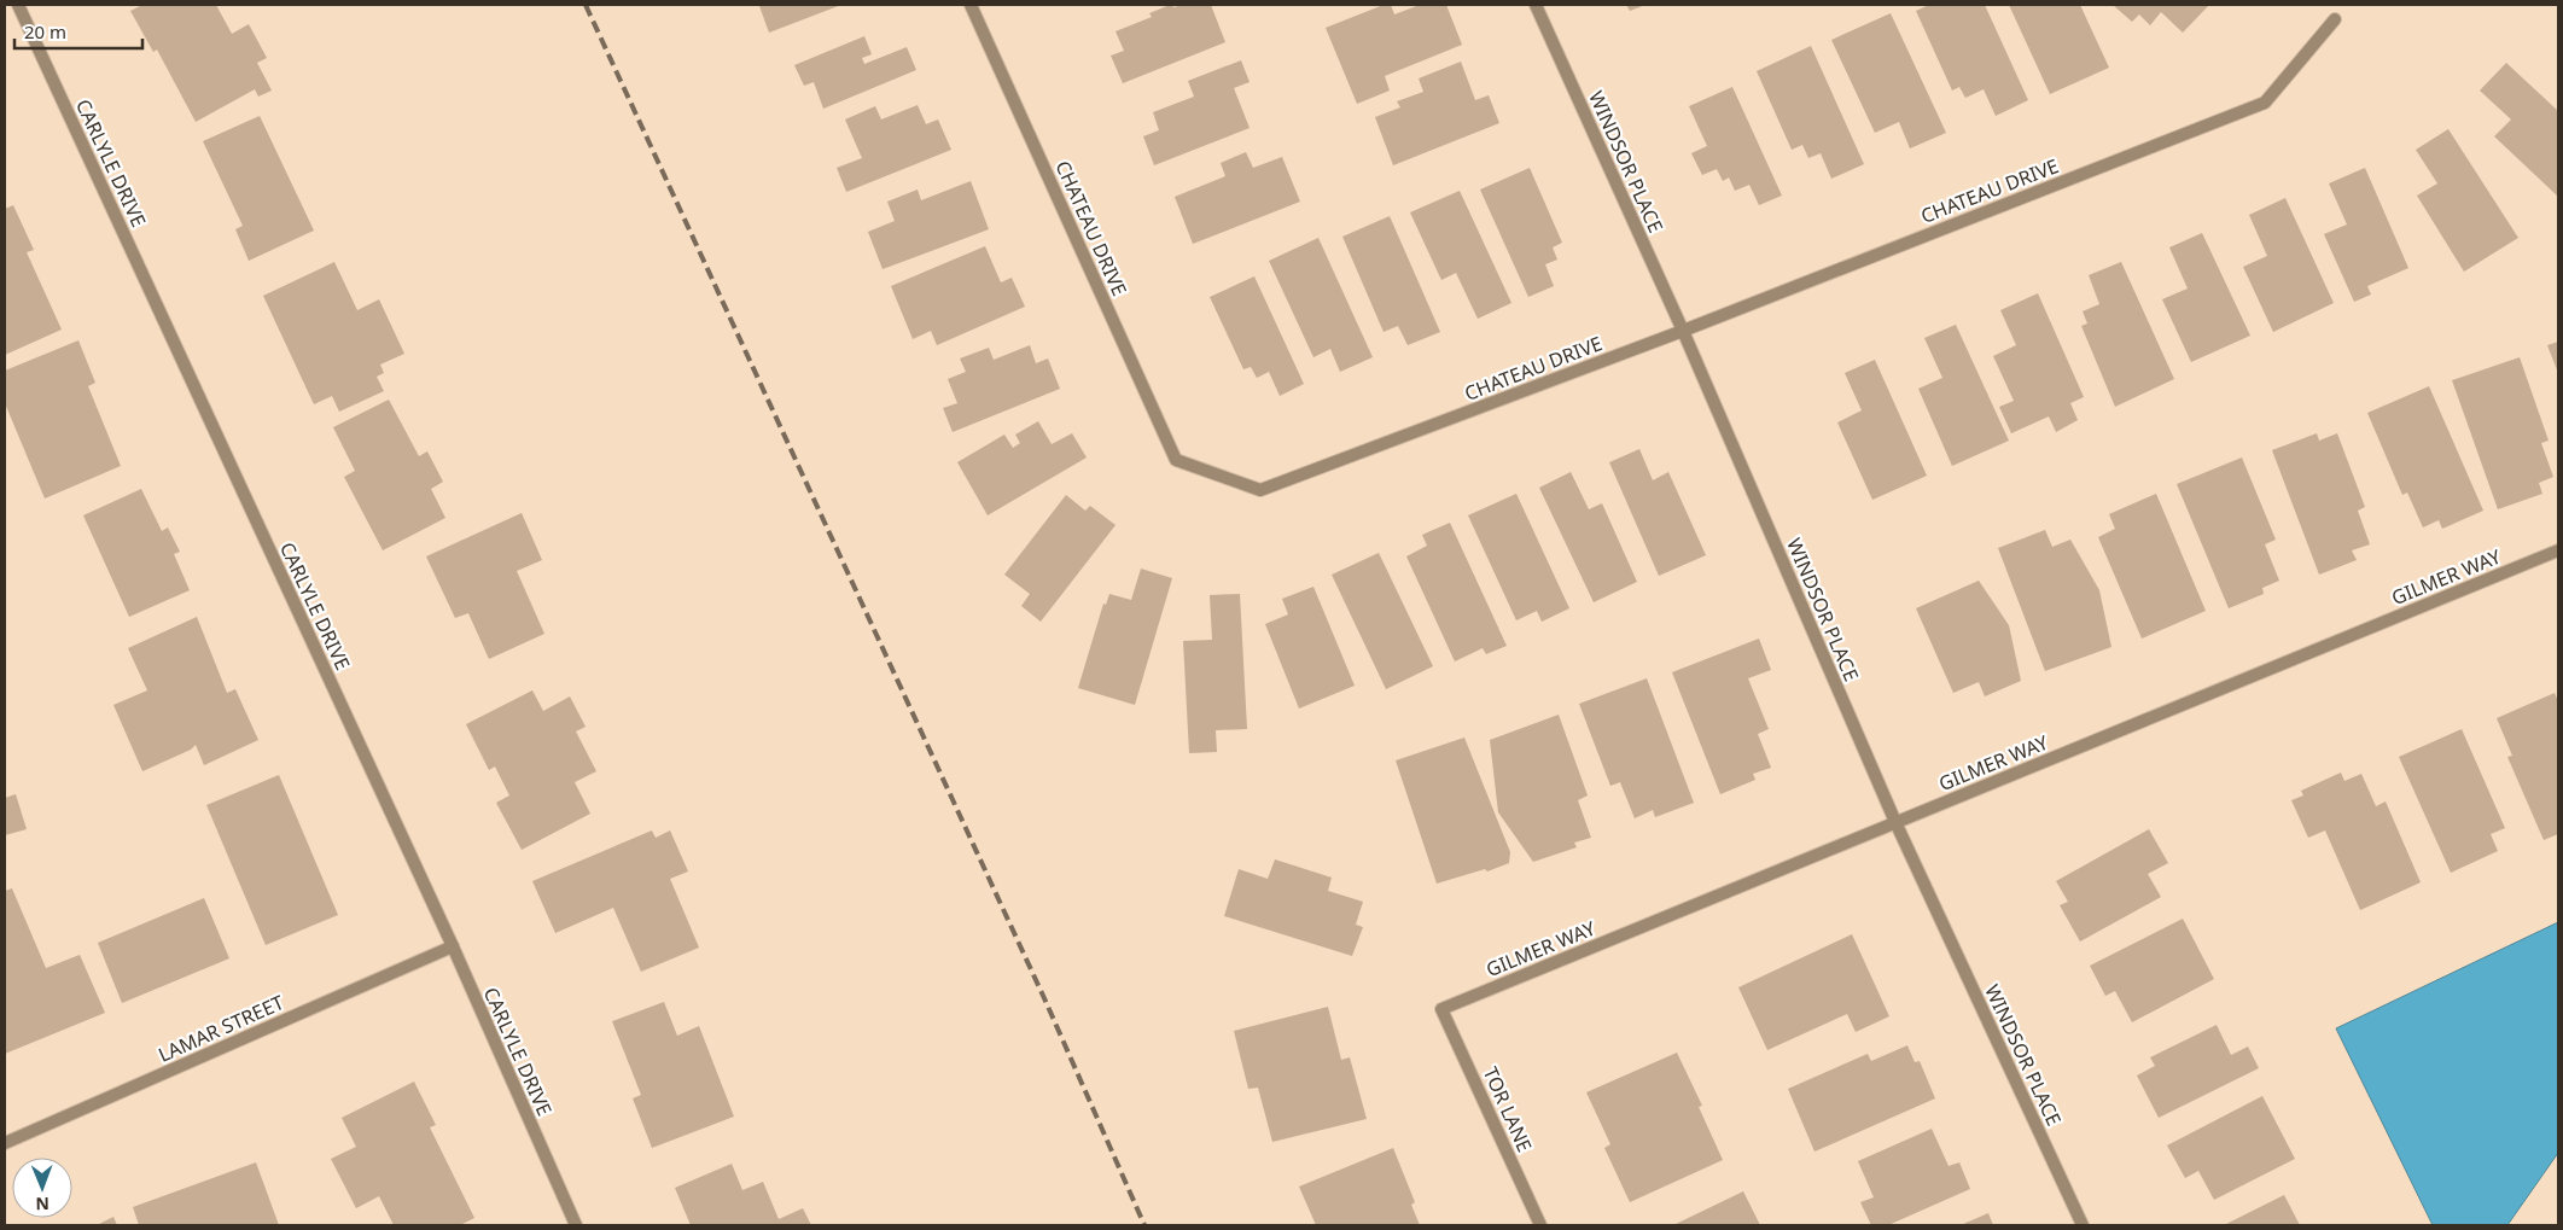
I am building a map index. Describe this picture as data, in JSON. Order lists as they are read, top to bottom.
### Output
{
  "streets": {
    "street": [
      "WINDSOR PLACE",
      "CARLYLE DRIVE",
      "CHATEAU DRIVE",
      "GILMER WAY",
      "LAMAR STREET",
      "TOR LANE"
    ]
  },
  "crossings": [
    ["WINDSOR PLACE", "CHATEAU DRIVE"],
    ["WINDSOR PLACE", "GILMER WAY"],
    ["CARLYLE DRIVE", "LAMAR STREET"],
    ["GILMER WAY", "TOR LANE"]
  ],
  "scale_bar": "20 m",
  "north": "bottom"
}
